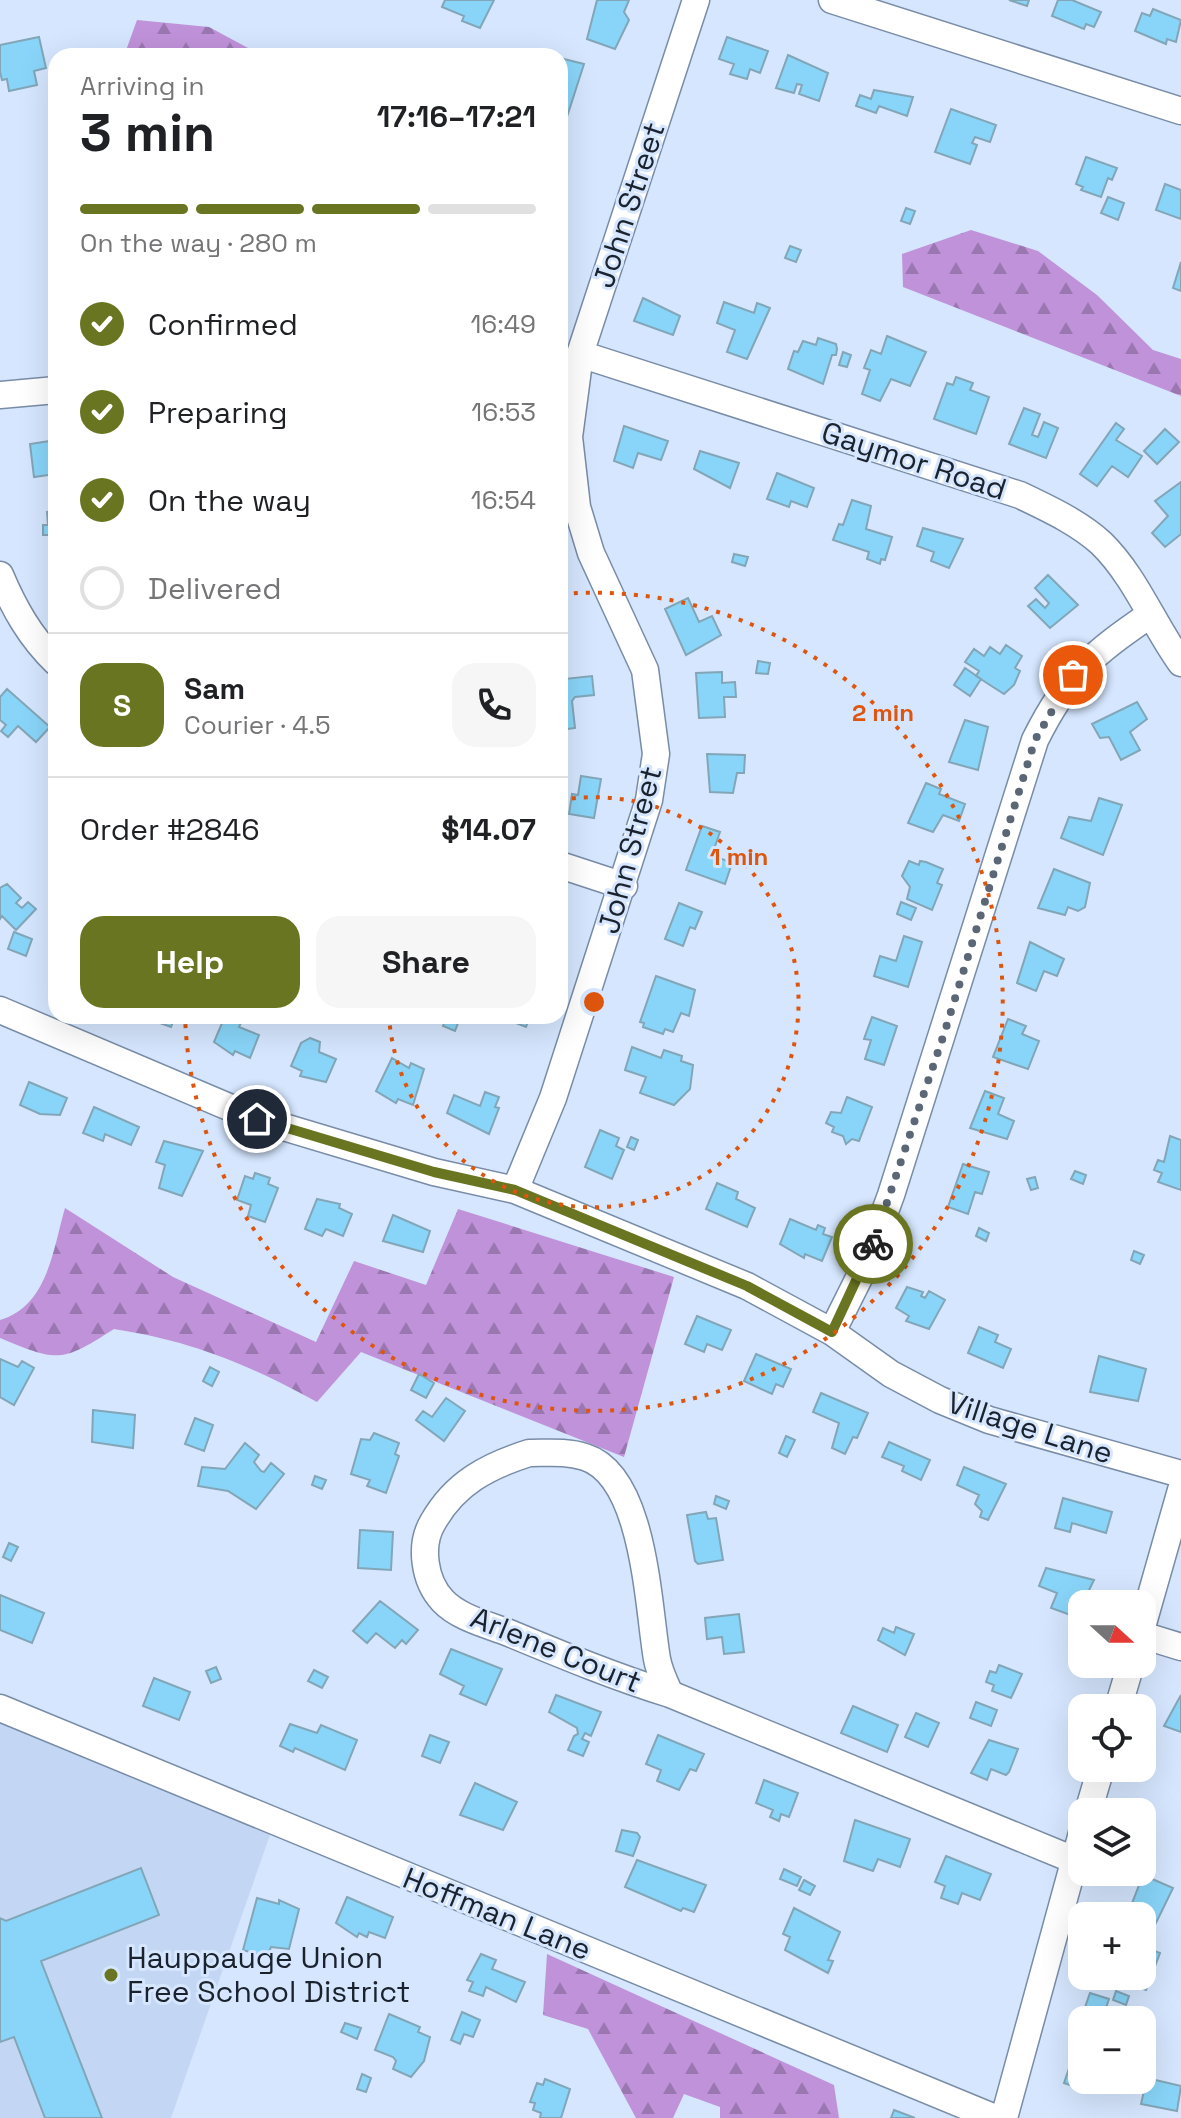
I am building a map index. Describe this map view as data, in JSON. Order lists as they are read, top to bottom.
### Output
{
  "streets": {
    "street": [
      "John Street",
      "Gaymor Road",
      "Village Lane",
      "Arlene Court",
      "Hoffman Lane"
    ]
  },
  "crossings": [
    ["John Street", "Gaymor Road"],
    ["John Street", "Village Lane"]
  ],
  "places": ["Hauppauge Union Free School District"],
  "north": "right",
  "page": {
    "heading": ["3 min", "Arriving in", "17:16–17:21"],
    "panel": [
      "Sam",
      "Courier · 4.5",
      "Order #2846",
      "$14.07"
    ],
    "bar": "On the way · 280 m",
    "list": [
      ["Confirmed", "16:49"],
      ["Preparing", "16:53"],
      ["On the way", "16:54"],
      "Delivered"
    ],
    "round": "S",
    "buttons": ["Help", "Share"],
    "map_buttons": ["+", "−"]
  },
  "rings": ["2 min", "1 min"]
}
